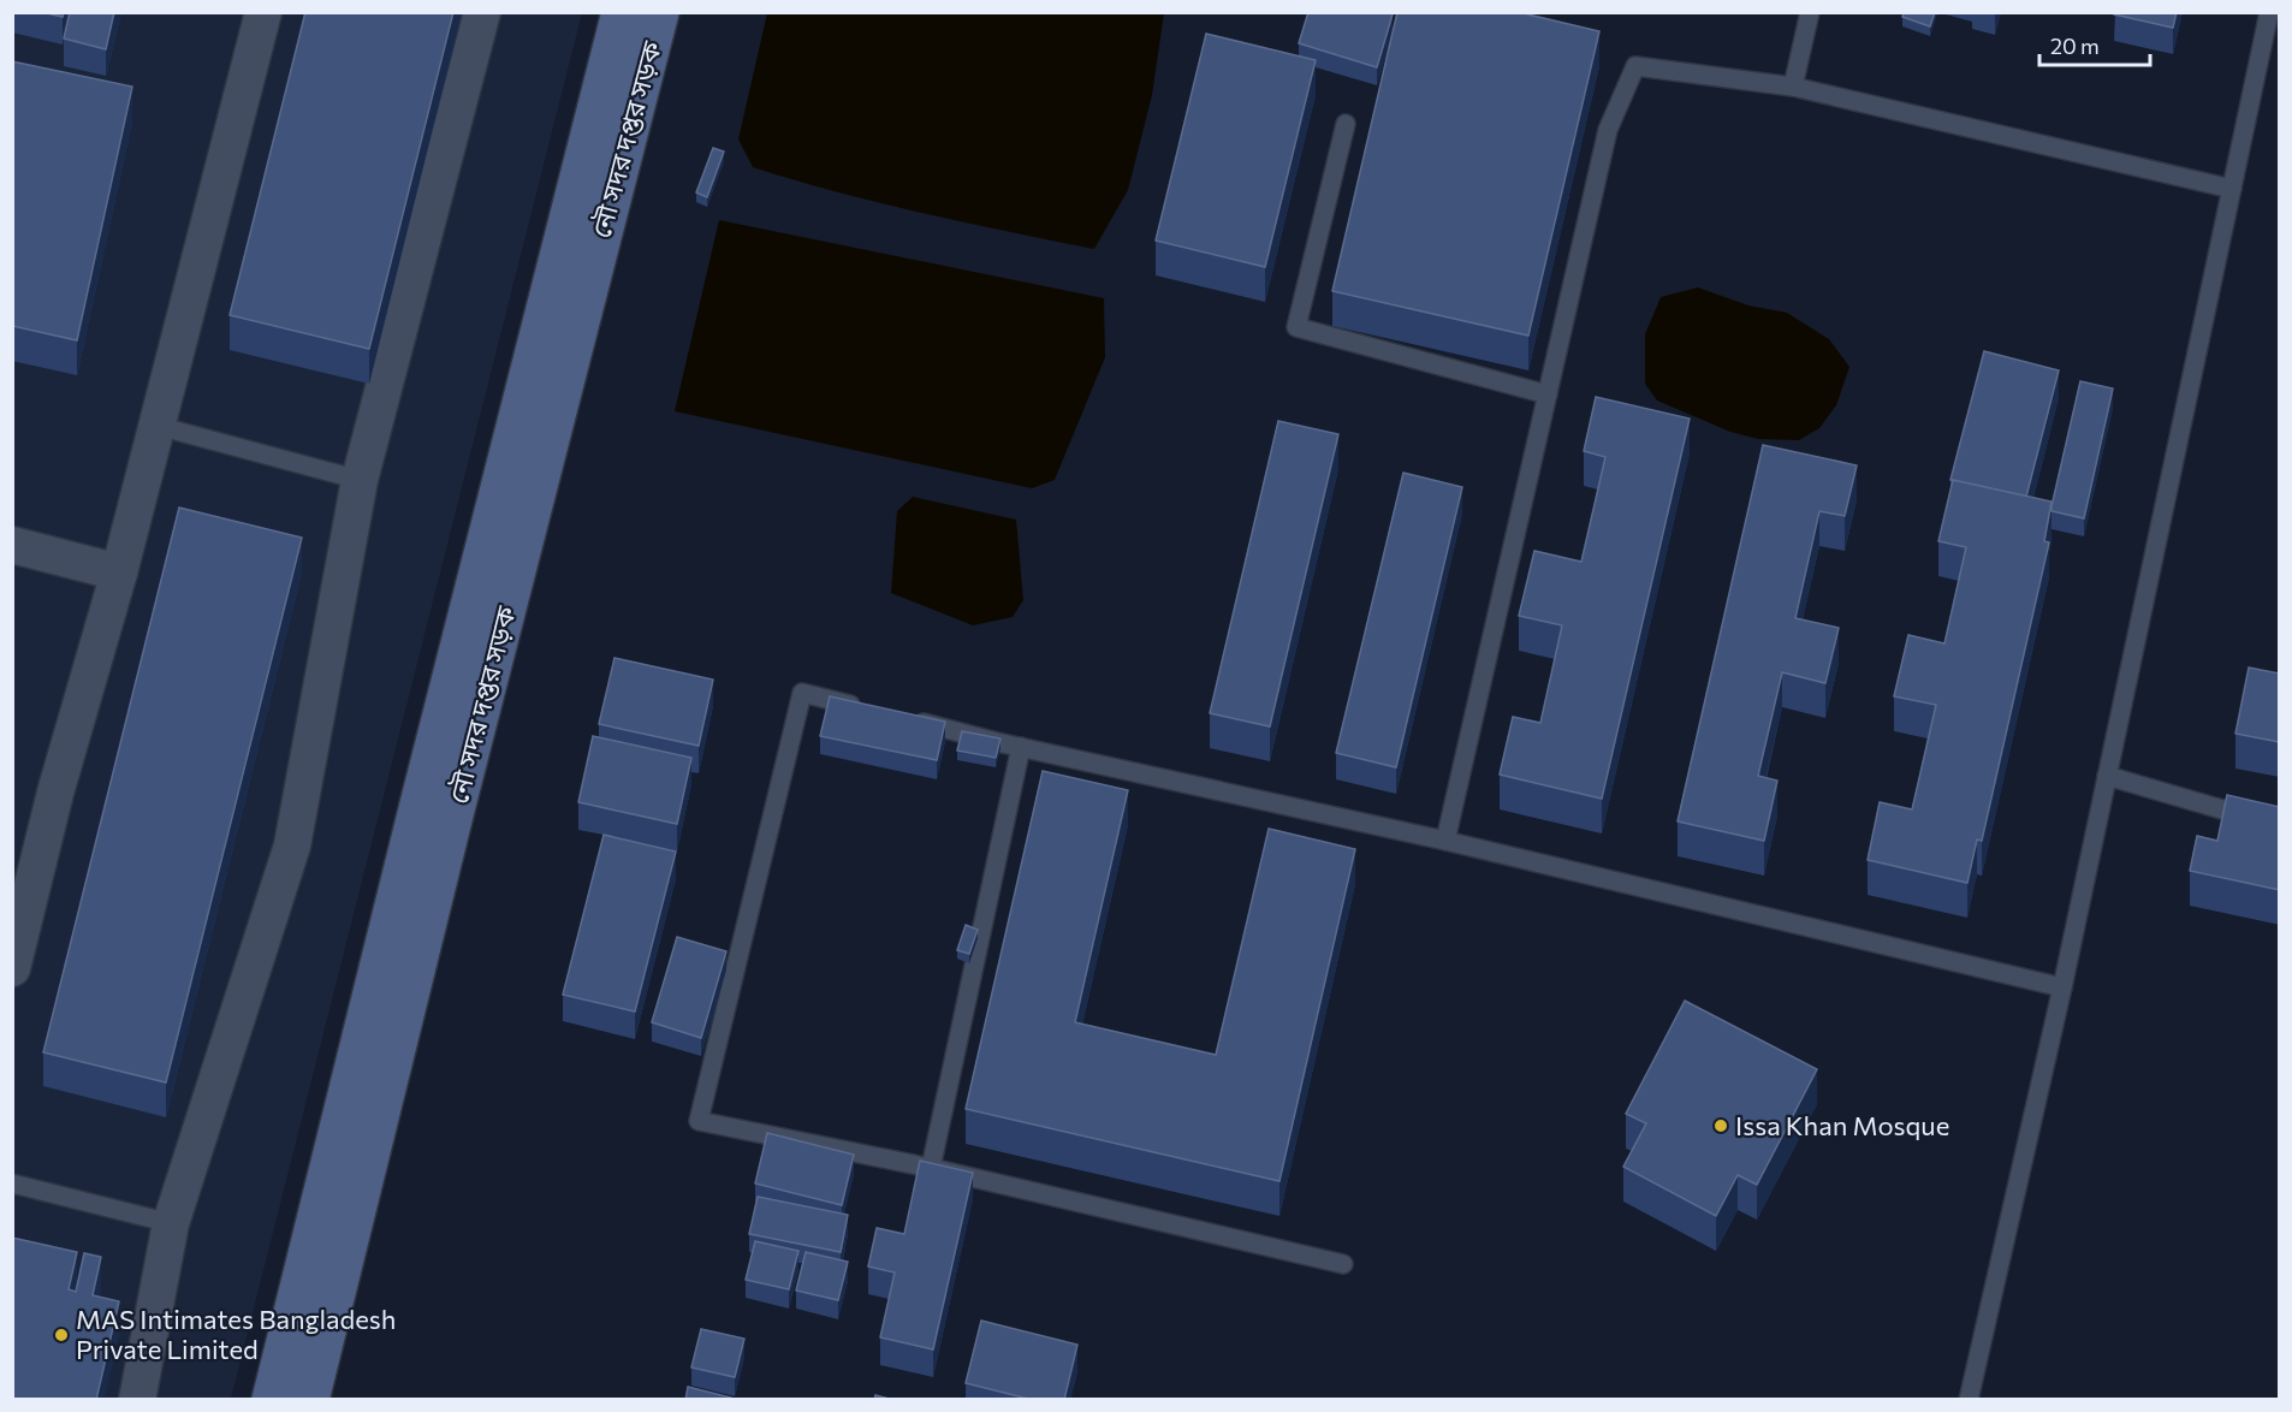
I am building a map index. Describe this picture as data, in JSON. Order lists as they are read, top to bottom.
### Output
{
  "streets": {
    "main road": ["নৌ সদর দপ্তর সড়ক"]
  },
  "places": ["Issa Khan Mosque", "MAS Intimates Bangladesh Private Limited"],
  "scale_bar": "20 m"
}
